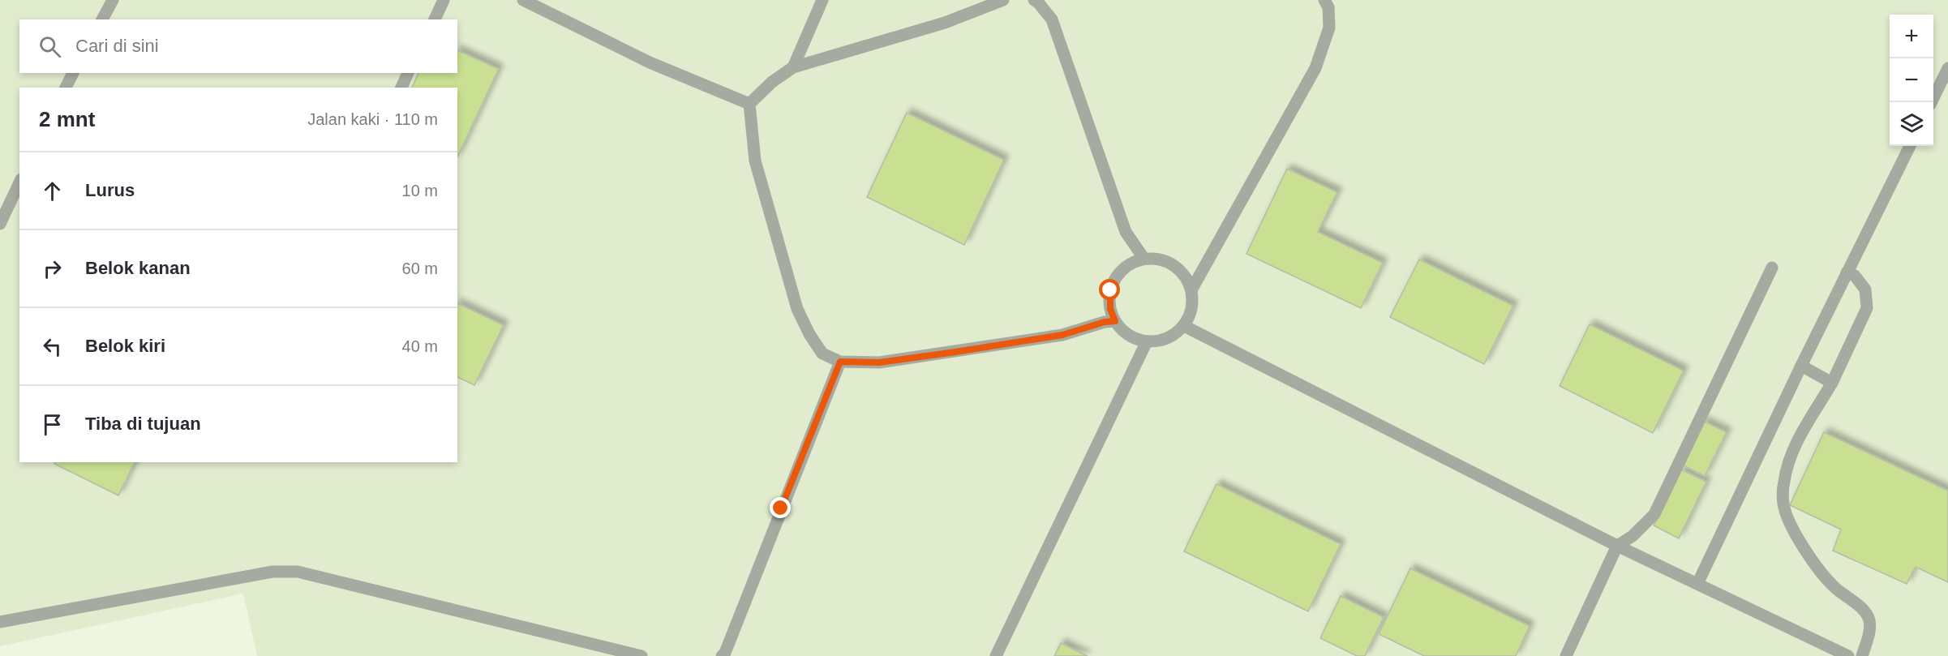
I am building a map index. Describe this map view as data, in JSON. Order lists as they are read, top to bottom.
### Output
{
  "page": {
    "map_buttons": ["+", "−"],
    "search": "Cari di sini",
    "heading": ["2 mnt", "Jalan kaki · 110 m"],
    "list": [
      ["Lurus", "10 m"],
      ["Belok kanan", "60 m"],
      ["Belok kiri", "40 m"],
      "Tiba di tujuan"
    ]
  }
}
